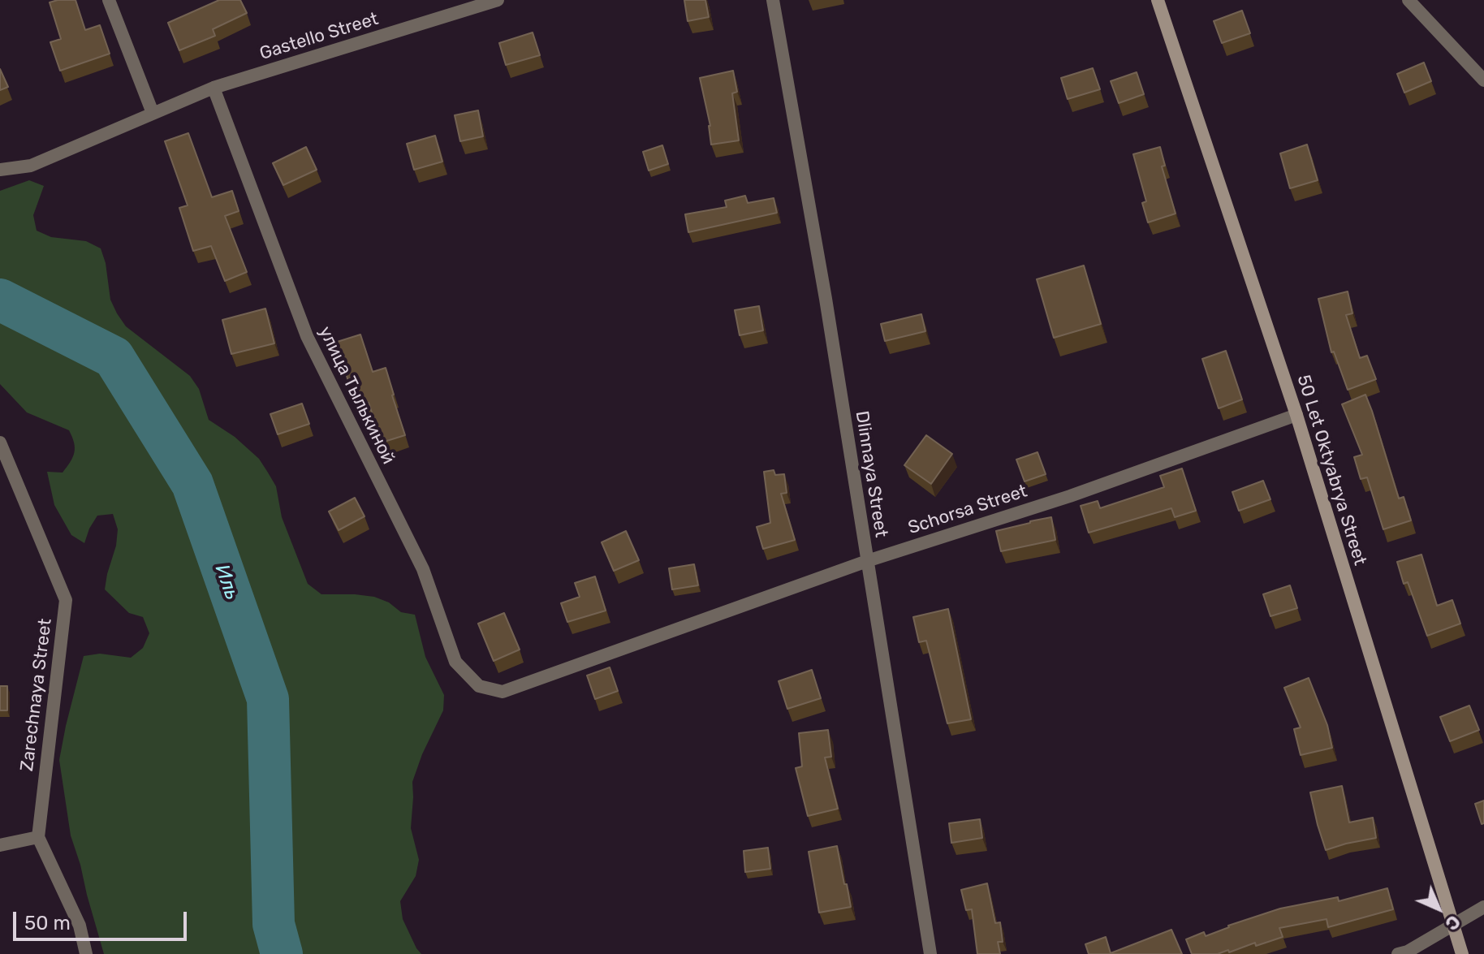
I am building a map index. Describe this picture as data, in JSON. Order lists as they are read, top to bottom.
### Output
{
  "streets": {
    "street": [
      "Gastello Street",
      "улица Тылькиной",
      "50 Let Oktyabrya Street",
      "Dlinnaya Street",
      "Schorsa Street",
      "Zarechnaya Street"
    ]
  },
  "crossings": [
    ["Gastello Street", "улица Тылькиной"],
    ["улица Тылькиной", "Schorsa Street"],
    ["50 Let Oktyabrya Street", "Schorsa Street"],
    ["Dlinnaya Street", "Schorsa Street"]
  ],
  "water": ["Иль"],
  "scale_bar": "50 m",
  "north": "bottom right"
}
